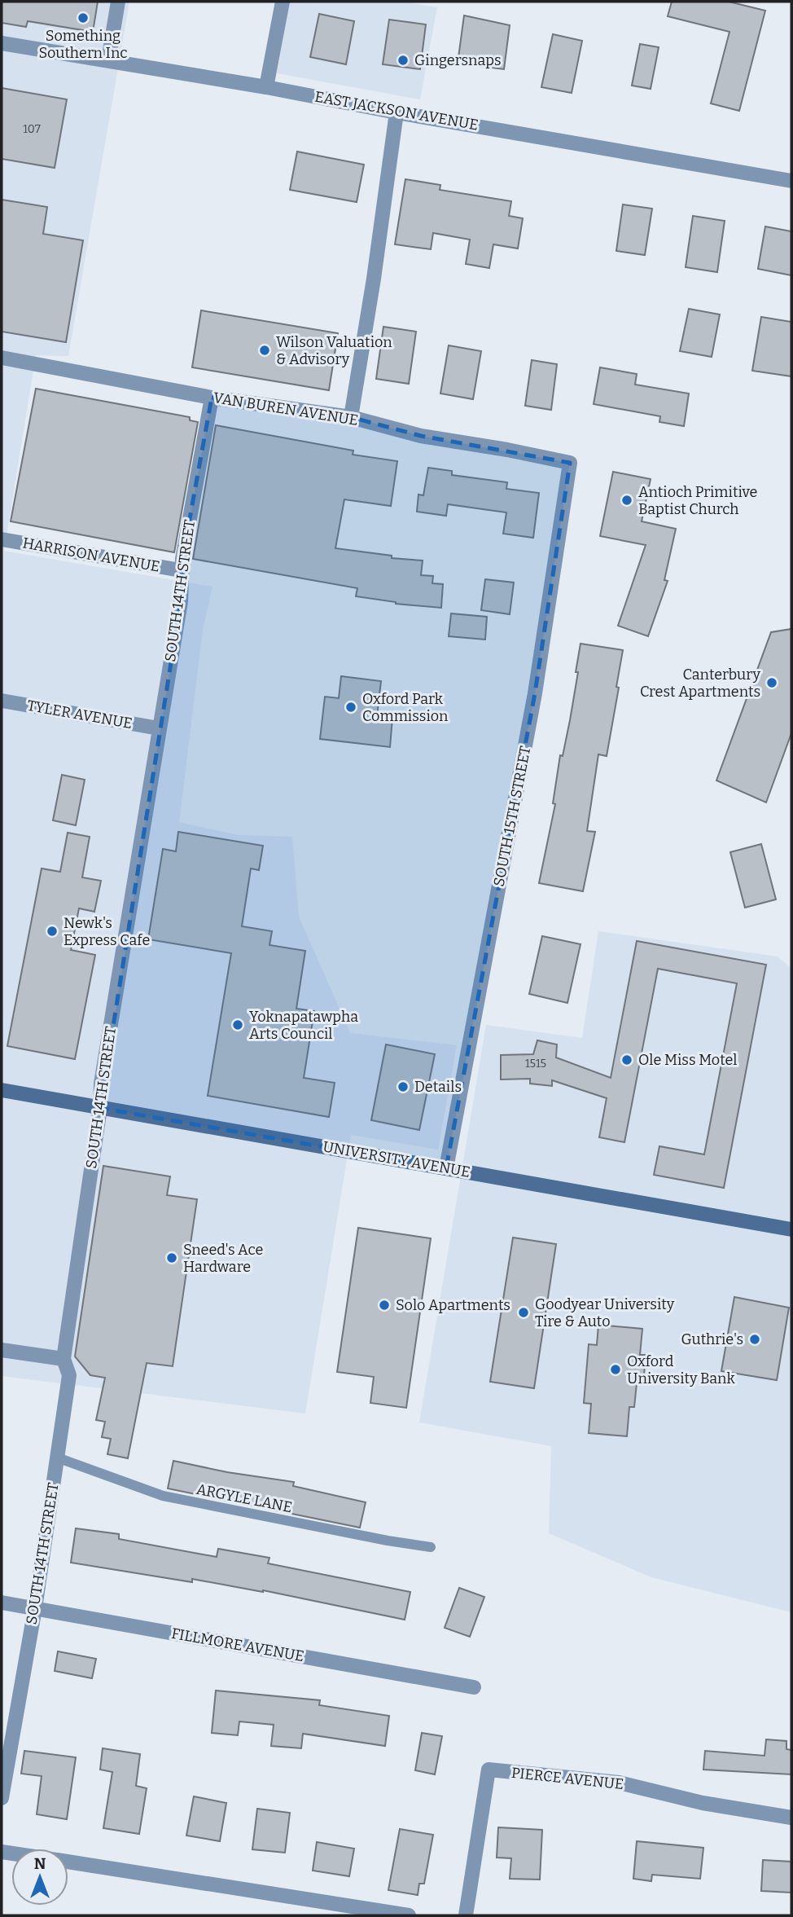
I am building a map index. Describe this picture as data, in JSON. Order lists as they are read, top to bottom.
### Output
{
  "streets": {
    "main road": ["UNIVERSITY AVENUE"],
    "street": [
      "EAST JACKSON AVENUE",
      "VAN BUREN AVENUE",
      "HARRISON AVENUE",
      "SOUTH 14TH STREET",
      "TYLER AVENUE",
      "SOUTH 15TH STREET",
      "FILLMORE AVENUE",
      "PIERCE AVENUE"
    ],
    "lane": ["ARGYLE LANE"]
  },
  "crossings": [
    ["VAN BUREN AVENUE", "SOUTH 14TH STREET"],
    ["VAN BUREN AVENUE", "SOUTH 15TH STREET"],
    ["HARRISON AVENUE", "SOUTH 14TH STREET"],
    ["SOUTH 14TH STREET", "TYLER AVENUE"],
    ["SOUTH 14TH STREET", "UNIVERSITY AVENUE"],
    ["SOUTH 14TH STREET", "ARGYLE LANE"],
    ["SOUTH 14TH STREET", "FILLMORE AVENUE"],
    ["SOUTH 15TH STREET", "UNIVERSITY AVENUE"]
  ],
  "places": [
    "Something Southern Inc",
    "Gingersnaps",
    "Wilson Valuation & Advisory",
    "Antioch Primitive Baptist Church",
    "Canterbury Crest Apartments",
    "Oxford Park Commission",
    "Newk's Express Cafe",
    "Yoknapatawpha Arts Council",
    "Ole Miss Motel",
    "Details",
    "Sneed's Ace Hardware",
    "Solo Apartments",
    "Goodyear University Tire & Auto",
    "Guthrie's",
    "Oxford University Bank"
  ],
  "house_numbers": ["107", "1515"],
  "north": "top"
}
